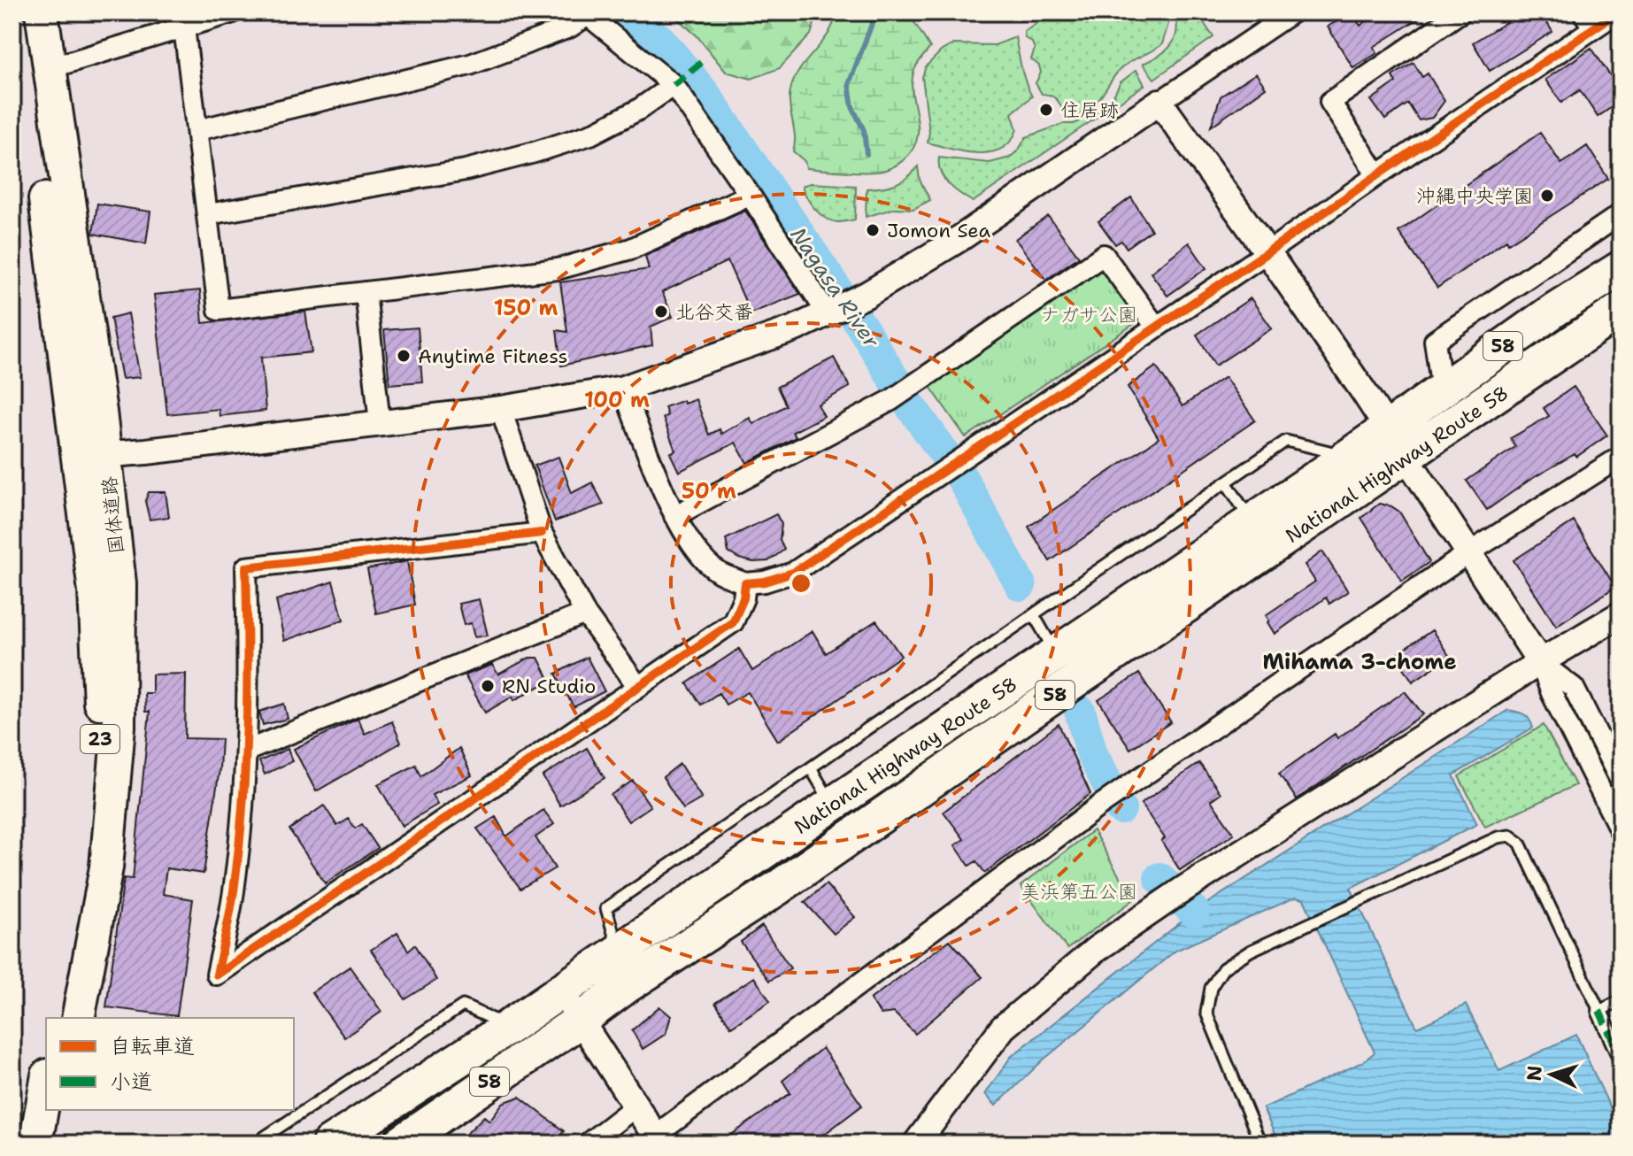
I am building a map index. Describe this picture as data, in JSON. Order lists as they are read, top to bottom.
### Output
{
  "streets": {
    "highway": ["58", "National Highway Route 58"],
    "main road": ["国体道路", "23"]
  },
  "districts": ["Mihama 3-chome"],
  "water": ["Nagasa River"],
  "parks": ["ナガサ公園", "美浜第五公園"],
  "places": [
    "住居跡",
    "沖縄中央学園",
    "Jomon Sea",
    "北谷交番",
    "Anytime Fitness",
    "RN Studio"
  ],
  "legend": ["自転車道", "小道"],
  "north": "left",
  "rings": ["150 m", "100 m", "50 m"]
}
